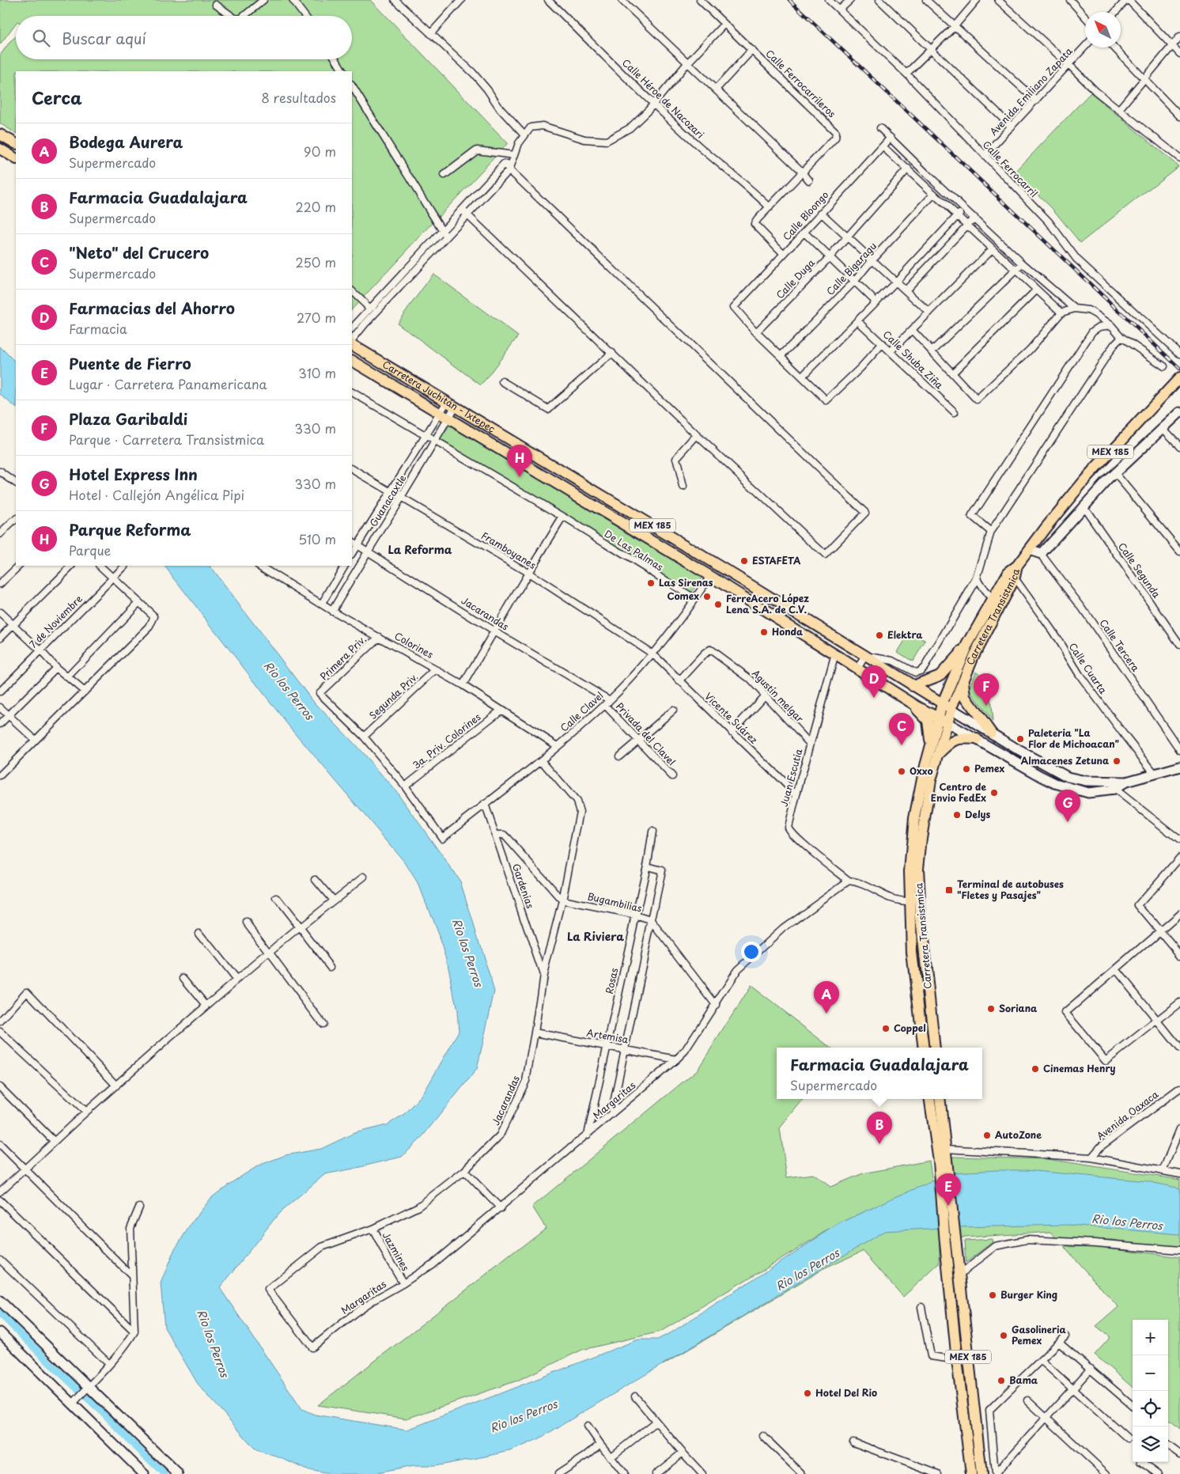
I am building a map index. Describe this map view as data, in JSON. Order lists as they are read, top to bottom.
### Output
{
  "streets": {
    "main road": ["Carretera Juchitán - Ixtepec", "MEX 185", "Carretera Transistmica"],
    "street": [
      "Calle Ferrocarrileros",
      "Avenida Emiliano Zapata",
      "Calle Héroe de Nacozari",
      "Calle Ferrocarril",
      "Calle Bloongo",
      "Calle Bigaragu",
      "Calle Duga",
      "Calle Shuba Ziña",
      "Guanacaxtle",
      "Framboyanes",
      "De Las Palmas",
      "Calle Segunda",
      "Jacarandas",
      "7 de Noviembre",
      "Colorines",
      "Calle Tercera",
      "Primera Priv.",
      "Calle Cuarta",
      "Segunda Priv.",
      "Agustín melgar",
      "Calle Clavel",
      "Vicente Suárez",
      "Privada del Clavel",
      "3a. Priv. Colorines",
      "Juan Escutia",
      "Gardenias",
      "Bugambilias",
      "Rosas",
      "Artemisa",
      "Margaritas",
      "Avenida Oaxaca",
      "Jazmines"
    ]
  },
  "crossings": [
    ["Calle Ferrocarrileros", "Calle Héroe de Nacozari"],
    ["Calle Ferrocarrileros", "Calle Bloongo"],
    ["Avenida Emiliano Zapata", "Calle Ferrocarril"],
    ["Calle Bloongo", "Calle Duga"],
    ["Carretera Juchitán - Ixtepec", "Guanacaxtle"],
    ["Carretera Juchitán - Ixtepec", "Carretera Transistmica"],
    ["Carretera Juchitán - Ixtepec", "Calle Clavel"],
    ["Carretera Juchitán - Ixtepec", "Juan Escutia"],
    ["MEX 185", "Carretera Transistmica"],
    ["Guanacaxtle", "Framboyanes"],
    ["Guanacaxtle", "De Las Palmas"],
    ["Guanacaxtle", "Jacarandas"],
    ["Guanacaxtle", "Colorines"],
    ["Framboyanes", "Calle Clavel"],
    ["Framboyanes", "Vicente Suárez"],
    ["De Las Palmas", "Calle Clavel"],
    ["Jacarandas", "Calle Clavel"],
    ["Jacarandas", "Privada del Clavel"],
    ["Jacarandas", "Gardenias"],
    ["Jacarandas", "Bugambilias"],
    ["Jacarandas", "Artemisa"],
    ["Jacarandas", "Margaritas"],
    ["Jacarandas", "Jazmines"],
    ["Carretera Transistmica", "Calle Cuarta"],
    ["Colorines", "Primera Priv."],
    ["Colorines", "Segunda Priv."],
    ["Colorines", "Calle Clavel"],
    ["Colorines", "3a. Priv. Colorines"],
    ["Primera Priv.", "Segunda Priv."],
    ["Agustín melgar", "Vicente Suárez"],
    ["Agustín melgar", "Juan Escutia"],
    ["Calle Clavel", "Vicente Suárez"],
    ["Calle Clavel", "Privada del Clavel"],
    ["Calle Clavel", "3a. Priv. Colorines"],
    ["Calle Clavel", "Gardenias"],
    ["Vicente Suárez", "Juan Escutia"],
    ["Juan Escutia", "Margaritas"],
    ["Bugambilias", "Rosas"],
    ["Bugambilias", "Margaritas"],
    ["Rosas", "Artemisa"],
    ["Rosas", "Margaritas"],
    ["Artemisa", "Margaritas"],
    ["Margaritas", "Jazmines"]
  ],
  "districts": ["La Reforma", "La Riviera"],
  "water": ["Rio los Perros"],
  "places": {
    "other": [
      "ESTAFETA",
      "Las Sirenas",
      "Comex",
      "FerreAcero López Lena S.A. de C.V.",
      "Honda",
      "Elektra",
      "Paleteria \"La Flor de Michoacan\"",
      "Almacenes Zetuna",
      "Pemex",
      "Oxxo",
      "Centro de Envio FedEx",
      "Delys",
      "Soriana",
      "Coppel",
      "Cinemas Henry",
      "AutoZone",
      "Burger King",
      "Gasolineria Pemex",
      "Bama",
      "Hotel Del Rio"
    ],
    "transit": ["Terminal de autobuses \"Fletes y Pasajes\""]
  },
  "north": "top left",
  "page": {
    "search": "Buscar aquí",
    "heading": ["Cerca", "8 resultados"],
    "list": [
      {
        "mark": "A",
        "name": "Bodega Aurera",
        "note": "Supermercado",
        "value": "90 m"
      },
      {
        "mark": "B",
        "name": "Farmacia Guadalajara",
        "note": "Supermercado",
        "value": "220 m"
      },
      {
        "mark": "C",
        "name": "\"Neto\" del Crucero",
        "note": "Supermercado",
        "value": "250 m"
      },
      {
        "mark": "D",
        "name": "Farmacias del Ahorro",
        "note": "Farmacia",
        "value": "270 m"
      },
      {
        "mark": "E",
        "name": "Puente de Fierro",
        "note": "Lugar · Carretera Panamericana",
        "value": "310 m"
      },
      {
        "mark": "F",
        "name": "Plaza Garibaldi",
        "note": "Parque · Carretera Transistmica",
        "value": "330 m"
      },
      {
        "mark": "G",
        "name": "Hotel Express Inn",
        "note": "Hotel · Callejón Angélica Pipi",
        "value": "330 m"
      },
      {
        "mark": "H",
        "name": "Parque Reforma",
        "note": "Parque",
        "value": "510 m"
      }
    ],
    "pins": [
      "H",
      "D",
      "F",
      "C",
      "G",
      "A",
      "B",
      "E"
    ],
    "popup": ["Farmacia Guadalajara", "Supermercado"],
    "map_buttons": ["+", "−"]
  }
}
